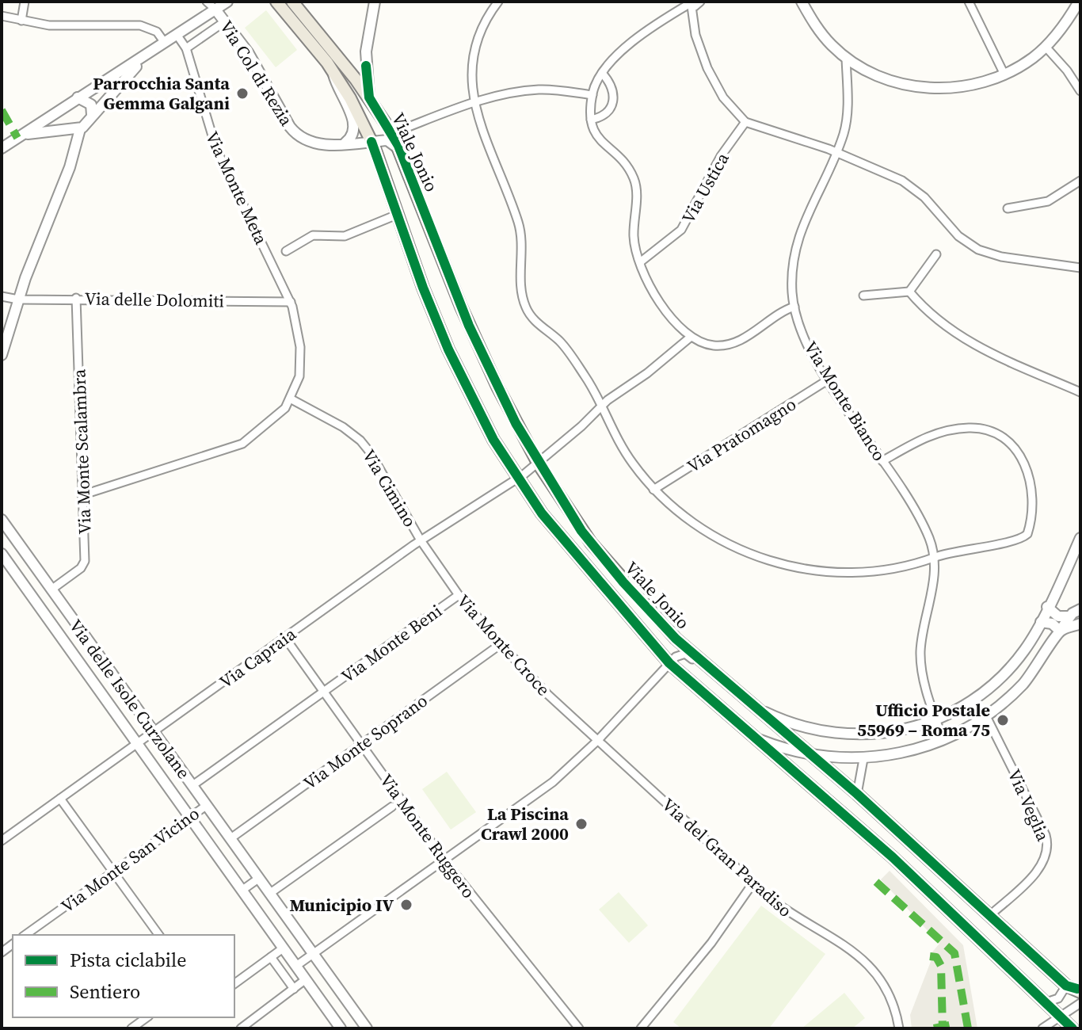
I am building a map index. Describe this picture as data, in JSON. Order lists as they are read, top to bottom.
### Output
{
  "streets": {
    "main road": ["Viale Jonio"],
    "street": [
      "Via Col di Rezia",
      "Via Monte Meta",
      "Via Ustica",
      "Via delle Dolomiti",
      "Via Monte Bianco",
      "Via Pratomagno",
      "Via Monte Scalambra",
      "Via Cimino",
      "Via Monte Beni",
      "Via Monte Croce",
      "Via Capraia",
      "Via delle Isole Curzolane",
      "Via Monte Soprano",
      "Via Veglia",
      "Via Monte Ruggero",
      "Via del Gran Paradiso",
      "Via Monte San Vicino"
    ]
  },
  "crossings": [
    ["Via Col di Rezia", "Viale Jonio"],
    ["Viale Jonio", "Via Capraia"],
    ["Viale Jonio", "Via Veglia"],
    ["Via Monte Meta", "Via delle Dolomiti"],
    ["Via Monte Meta", "Via Cimino"],
    ["Via delle Dolomiti", "Via Monte Scalambra"],
    ["Via Monte Bianco", "Via Pratomagno"],
    ["Via Monte Scalambra", "Via delle Isole Curzolane"],
    ["Via Cimino", "Via Monte Croce"],
    ["Via Cimino", "Via Capraia"],
    ["Via Monte Beni", "Via Monte Croce"],
    ["Via Monte Beni", "Via delle Isole Curzolane"],
    ["Via Monte Beni", "Via Monte Ruggero"],
    ["Via Monte Croce", "Via Capraia"],
    ["Via Monte Croce", "Via Monte Soprano"],
    ["Via Monte Croce", "Via del Gran Paradiso"],
    ["Via Capraia", "Via delle Isole Curzolane"],
    ["Via Capraia", "Via Monte Ruggero"],
    ["Via delle Isole Curzolane", "Via Monte Soprano"],
    ["Via delle Isole Curzolane", "Via Monte San Vicino"],
    ["Via Monte Soprano", "Via Monte Ruggero"]
  ],
  "places": [
    "Parrocchia Santa Gemma Galgani",
    "Ufficio Postale 55969 – Roma 75",
    "La Piscina Crawl 2000",
    "Municipio IV"
  ],
  "legend": ["Pista ciclabile", "Sentiero"]
}
